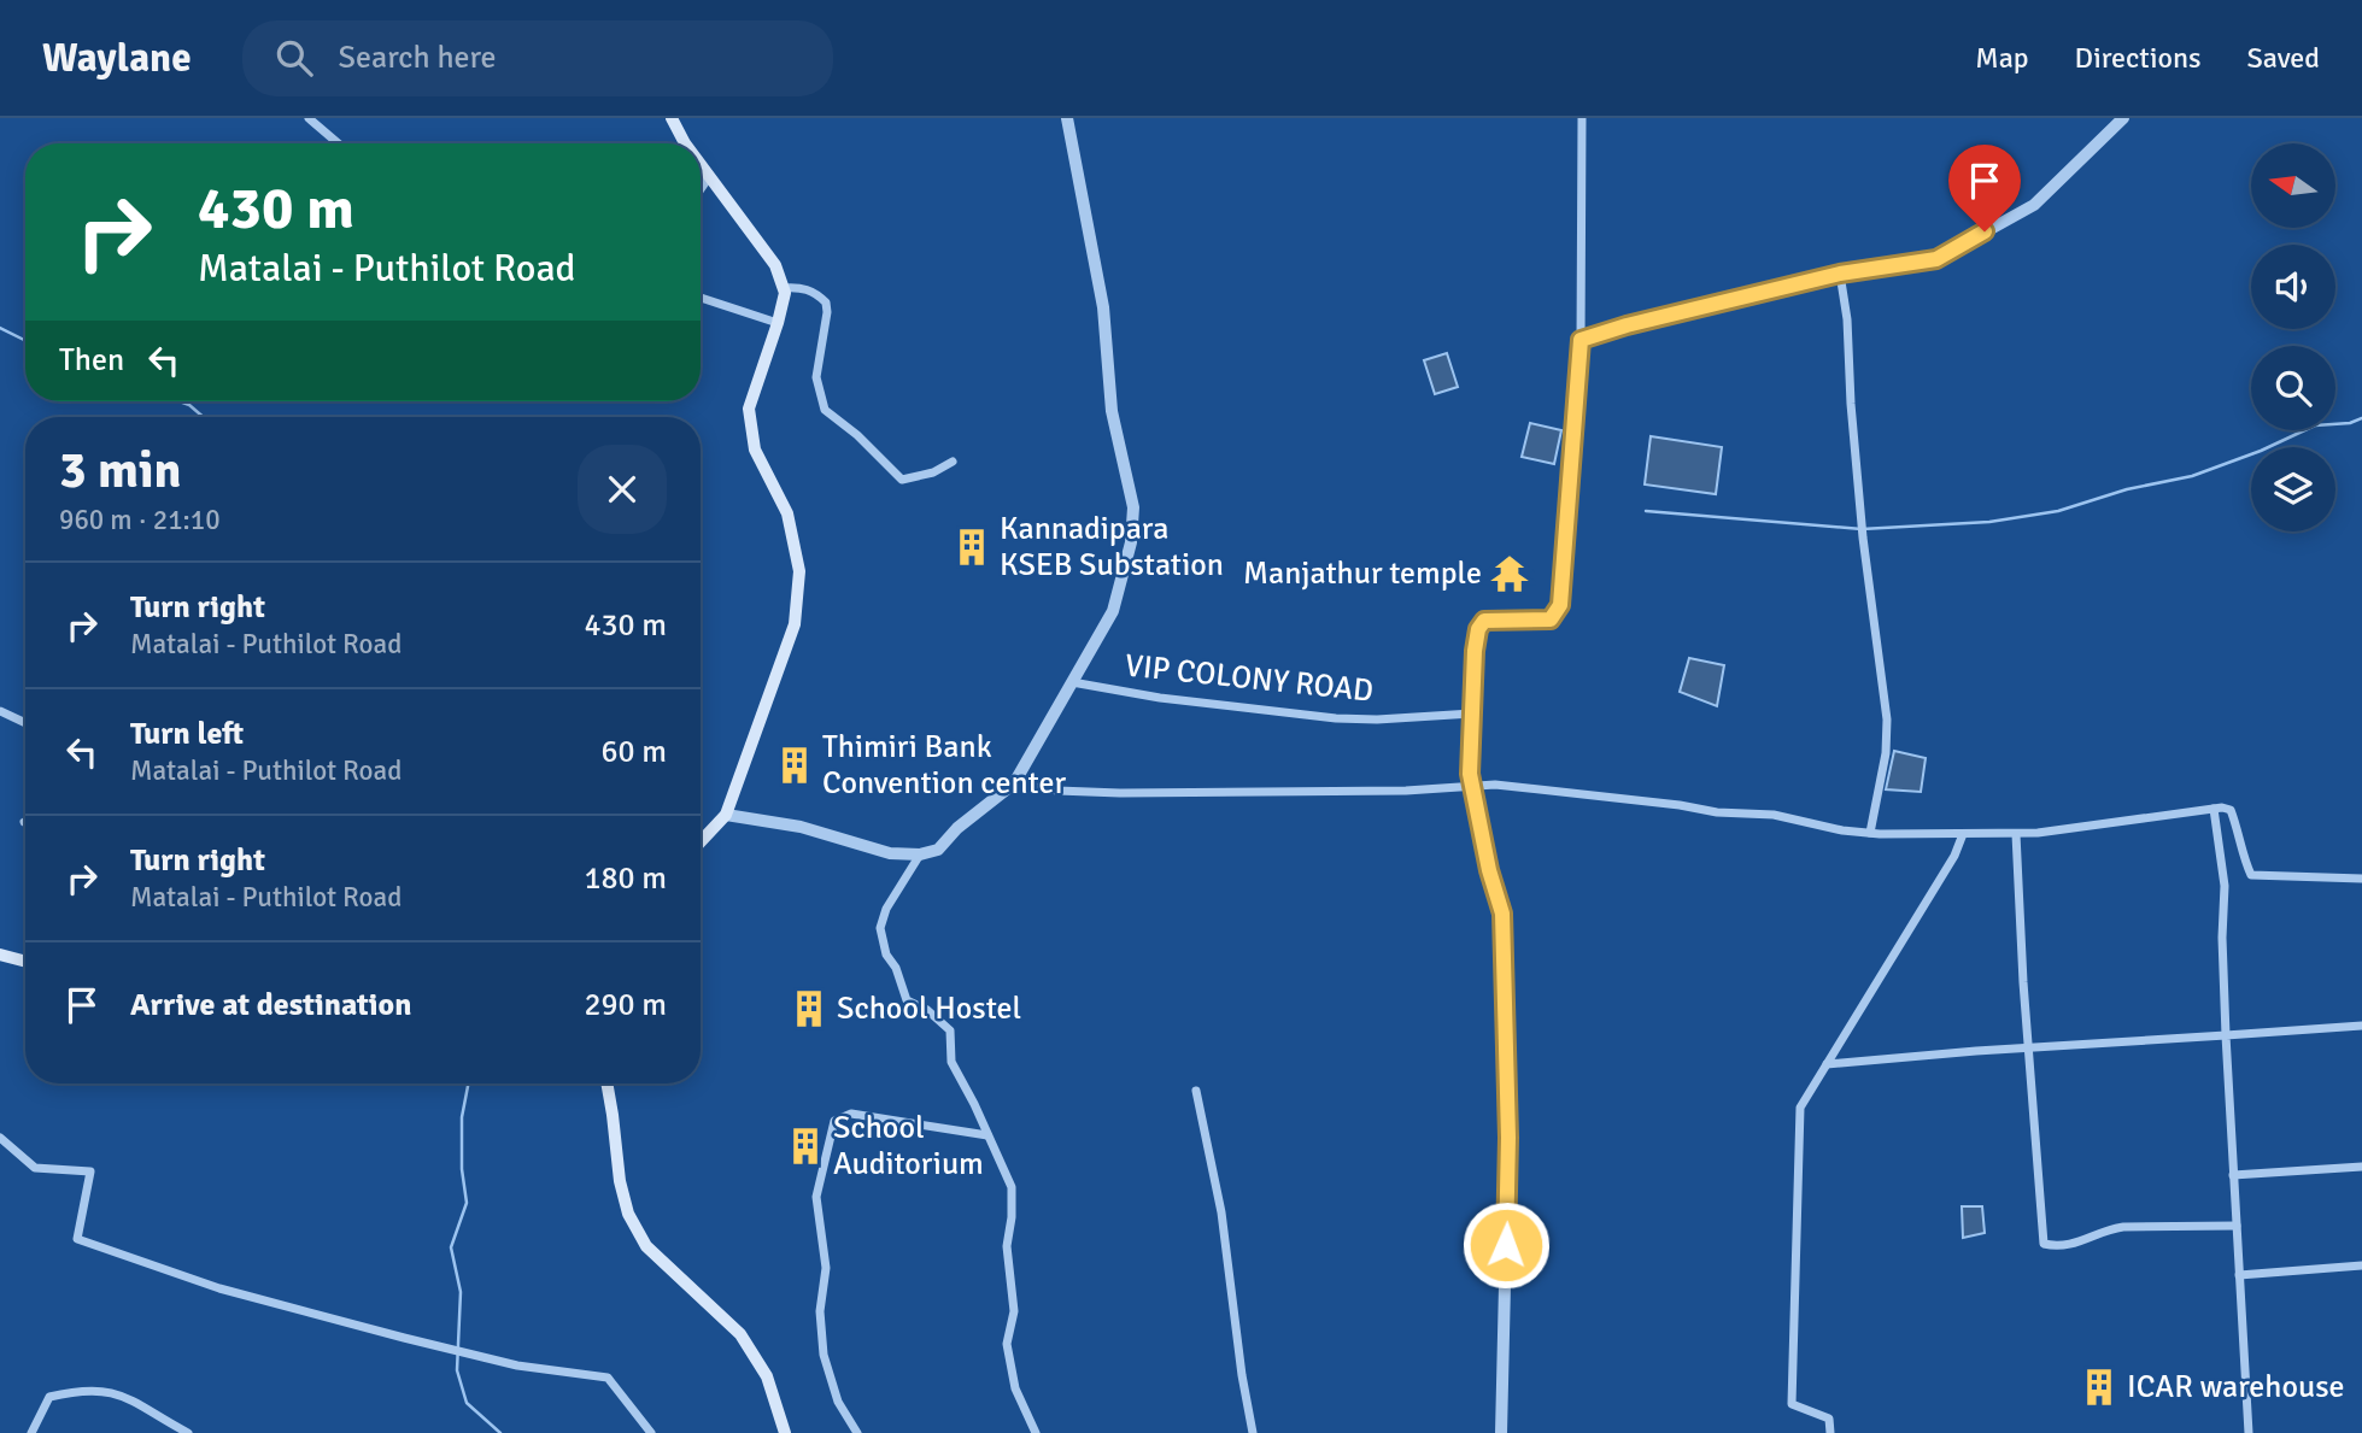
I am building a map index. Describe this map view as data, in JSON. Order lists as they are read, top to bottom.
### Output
{
  "streets": {
    "street": ["VIP COLONY ROAD"]
  },
  "places": {
    "building": [
      "Kannadipara KSEB Substation",
      "Thimiri Bank Convention center",
      "School Hostel",
      "School Auditorium",
      "ICAR warehouse"
    ],
    "temple": ["Manjathur temple"]
  },
  "north": "left",
  "page": {
    "header": "Waylane",
    "search": "Search here",
    "nav": ["Map", "Directions", "Saved"],
    "turn": ["430 m", "Matalai - Puthilot Road"],
    "then": "Then",
    "heading": ["3 min", "960 m · 21:10"],
    "list": [
      {
        "name": "Turn right",
        "note": "Matalai - Puthilot Road",
        "value": "430 m"
      },
      {
        "name": "Turn left",
        "note": "Matalai - Puthilot Road",
        "value": "60 m"
      },
      {
        "name": "Turn right",
        "note": "Matalai - Puthilot Road",
        "value": "180 m"
      },
      {
        "name": "Arrive at destination",
        "value": "290 m"
      }
    ]
  }
}
